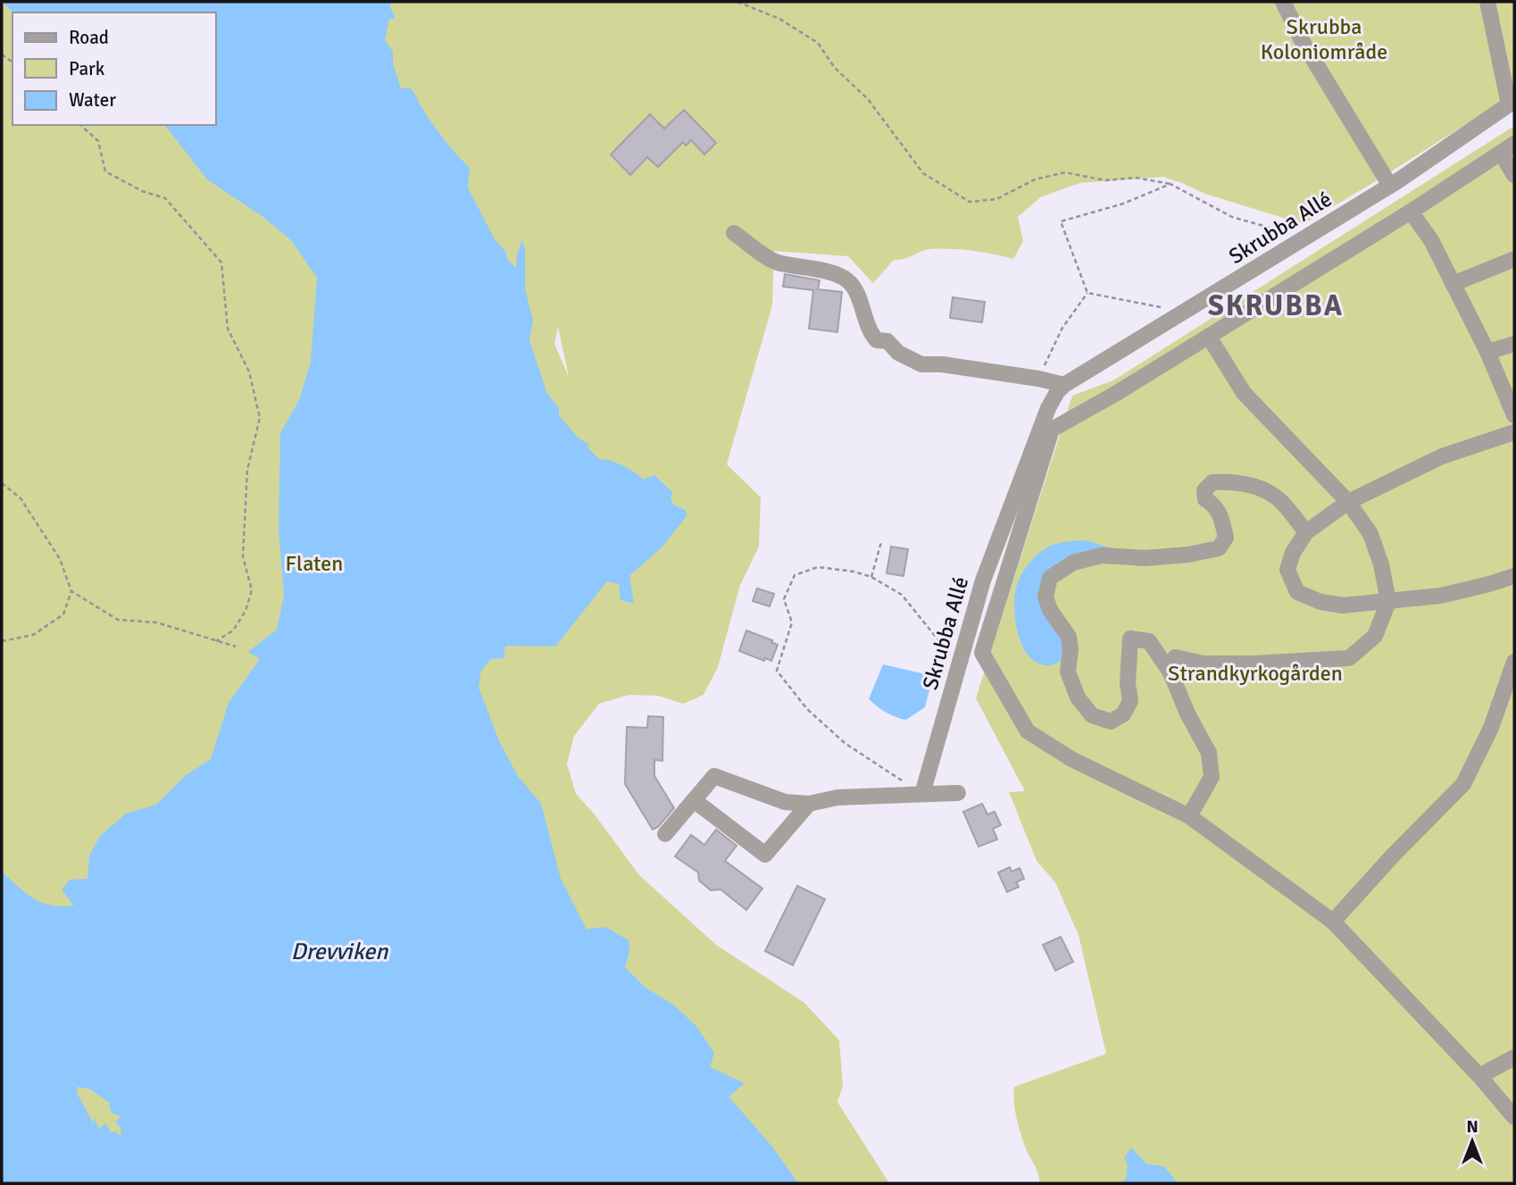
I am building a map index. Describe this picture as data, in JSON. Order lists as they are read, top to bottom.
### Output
{
  "streets": {
    "street": ["Skrubba Allé"]
  },
  "districts": ["SKRUBBA"],
  "water": ["Drevviken"],
  "parks": ["Skrubba Koloniområde", "Flaten", "Strandkyrkogården"],
  "legend": ["Road", "Park", "Water"],
  "north": "top"
}
